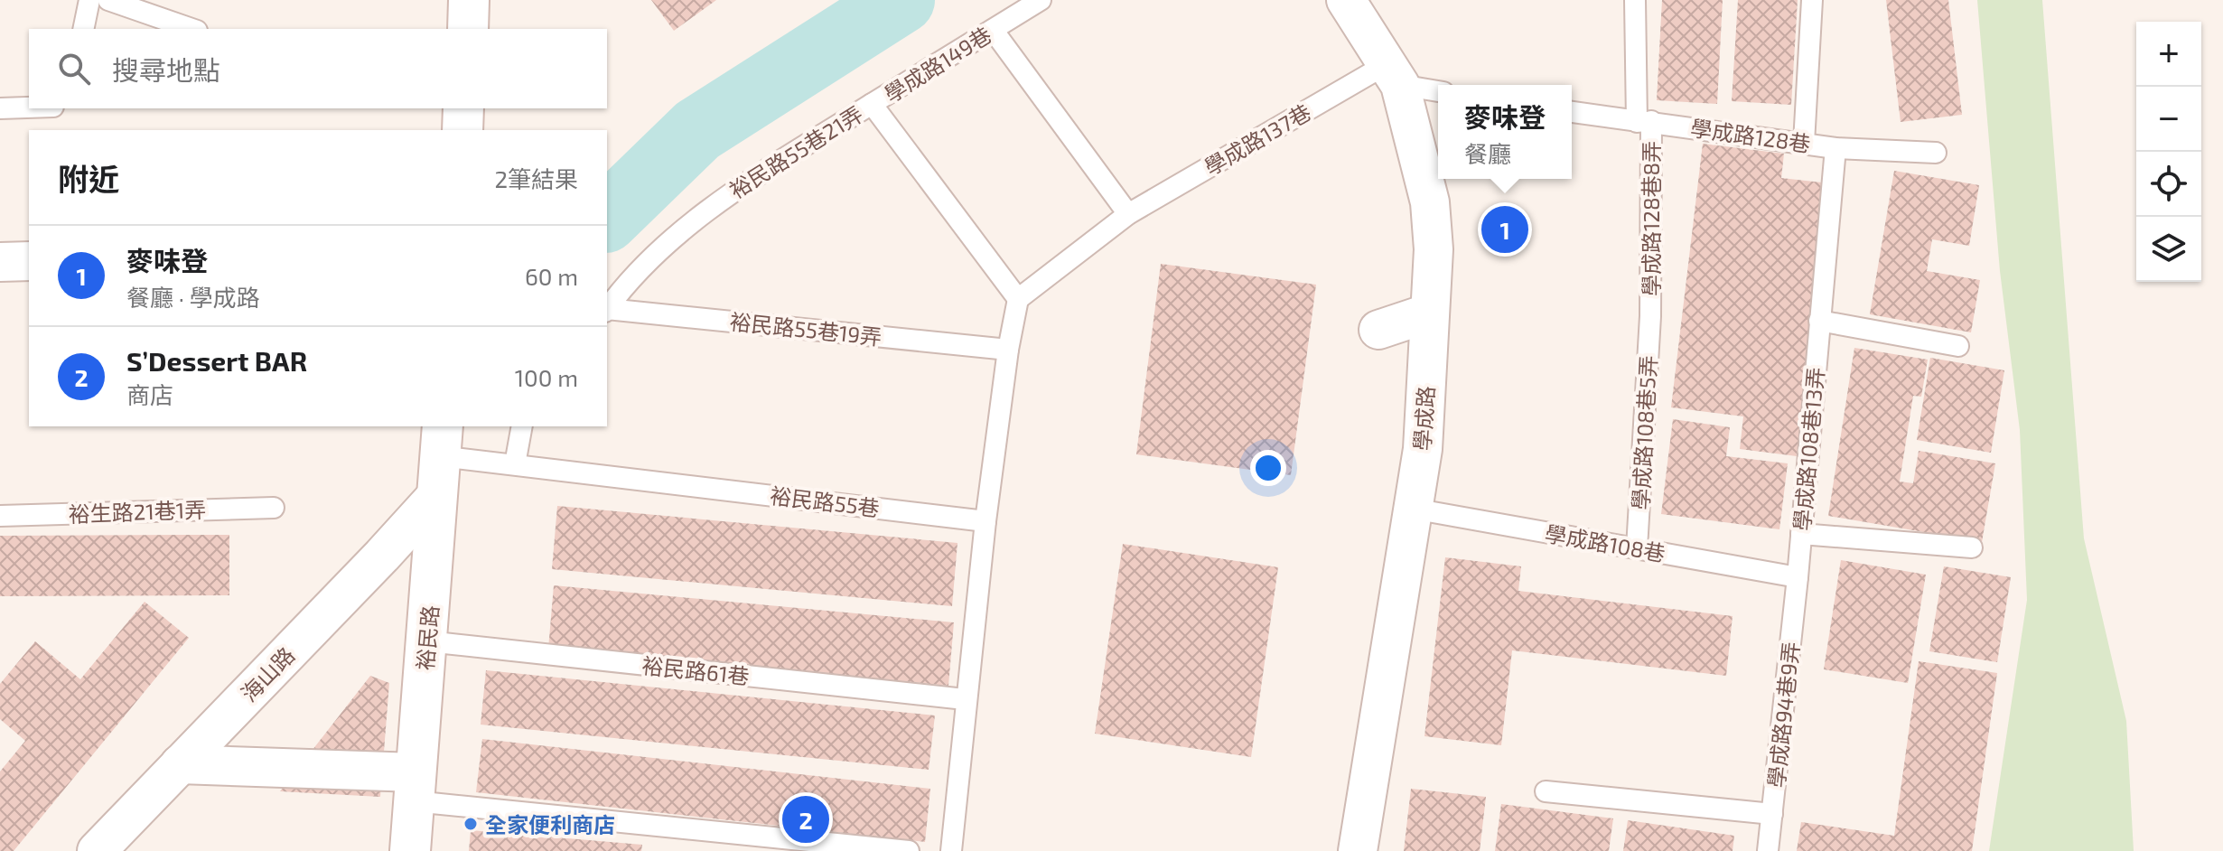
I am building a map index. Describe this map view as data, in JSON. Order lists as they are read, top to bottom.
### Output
{
  "streets": {
    "street": ["學成路", "裕民路", "海山路"],
    "lane": [
      "學成路149巷",
      "學成路128巷",
      "學成路137巷",
      "裕民路55巷21弄",
      "學成路128巷8弄",
      "裕民路55巷19弄",
      "學成路108巷5弄",
      "學成路108巷13弄",
      "裕民路55巷",
      "裕生路21巷1弄",
      "學成路108巷",
      "裕民路61巷",
      "學成路94巷9弄"
    ]
  },
  "crossings": [
    ["學成路149巷", "裕民路55巷21弄"],
    ["學成路128巷", "學成路128巷8弄"],
    ["學成路128巷", "學成路108巷13弄"],
    ["學成路137巷", "裕民路55巷21弄"],
    ["學成路137巷", "學成路"],
    ["學成路128巷8弄", "學成路108巷5弄"],
    ["學成路", "學成路108巷"],
    ["學成路108巷5弄", "學成路108巷"],
    ["學成路108巷13弄", "學成路108巷"],
    ["學成路108巷13弄", "學成路94巷9弄"],
    ["裕民路55巷", "裕民路"],
    ["學成路108巷", "學成路94巷9弄"],
    ["裕民路", "裕民路61巷"],
    ["裕民路", "海山路"]
  ],
  "places": ["全家便利商店"],
  "page": {
    "map_buttons": ["+", "−"],
    "search": "搜尋地點",
    "popup": ["麥味登", "餐廳"],
    "heading": ["附近", "2筆結果"],
    "pins": ["1", "2"],
    "list": [
      {
        "mark": "1",
        "name": "麥味登",
        "note": "餐廳 · 學成路",
        "value": "60 m"
      },
      {
        "mark": "2",
        "name": "S’Dessert BAR",
        "note": "商店",
        "value": "100 m"
      }
    ]
  }
}
